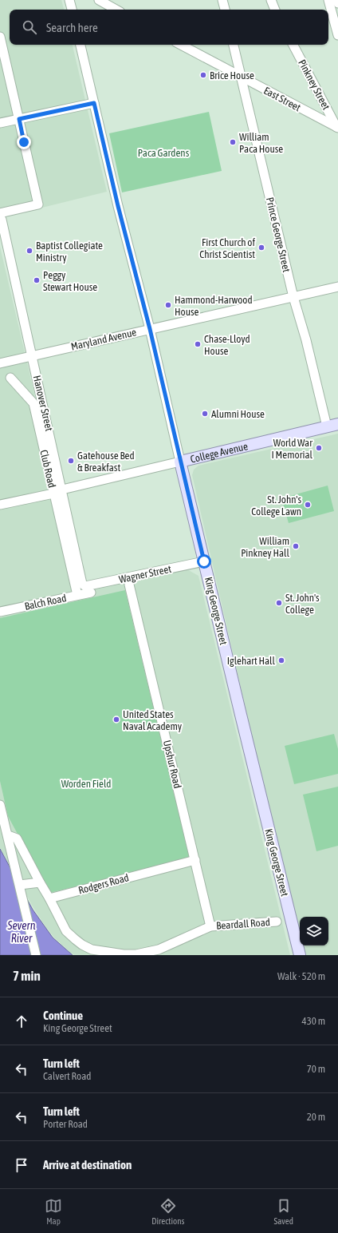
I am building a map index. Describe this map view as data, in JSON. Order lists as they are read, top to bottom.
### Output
{
  "streets": {
    "main road": ["College Avenue", "King George Street"],
    "street": [
      "Pinkney Street",
      "East Street",
      "Prince George Street",
      "Maryland Avenue",
      "Hanover Street",
      "Club Road",
      "Wagner Street",
      "Balch Road",
      "Upshur Road",
      "Rodgers Road",
      "Beardall Road"
    ]
  },
  "crossings": [
    ["Pinkney Street", "East Street"],
    ["East Street", "Prince George Street"],
    ["Prince George Street", "Maryland Avenue"],
    ["Prince George Street", "College Avenue"],
    ["Maryland Avenue", "Hanover Street"],
    ["Maryland Avenue", "King George Street"],
    ["Hanover Street", "College Avenue"],
    ["Hanover Street", "Wagner Street"],
    ["Hanover Street", "Balch Road"],
    ["College Avenue", "King George Street"],
    ["Club Road", "Balch Road"],
    ["Wagner Street", "Balch Road"],
    ["Wagner Street", "King George Street"],
    ["Upshur Road", "Rodgers Road"],
    ["Upshur Road", "Beardall Road"],
    ["Rodgers Road", "Beardall Road"]
  ],
  "water": ["Severn River"],
  "parks": ["Paca Gardens", "Worden Field"],
  "places": [
    "Brice House",
    "William Paca House",
    "First Church of Christ Scientist",
    "Baptist Collegiate Ministry",
    "Peggy Stewart House",
    "Hammond-Harwood House",
    "Chase-Lloyd House",
    "Alumni House",
    "World War I Memorial",
    "Gatehouse Bed & Breakfast",
    "St. John's College Lawn",
    "William Pinkney Hall",
    "St. John's College",
    "Iglehart Hall",
    "United States Naval Academy"
  ],
  "page": {
    "search": "Search here",
    "heading": ["7 min", "Walk · 520 m"],
    "list": [
      ["Continue", "King George Street", "430 m"],
      ["Turn left", "Calvert Road", "70 m"],
      ["Turn left", "Porter Road", "20 m"],
      "Arrive at destination"
    ],
    "nav": ["Map", "Directions", "Saved"]
  }
}
